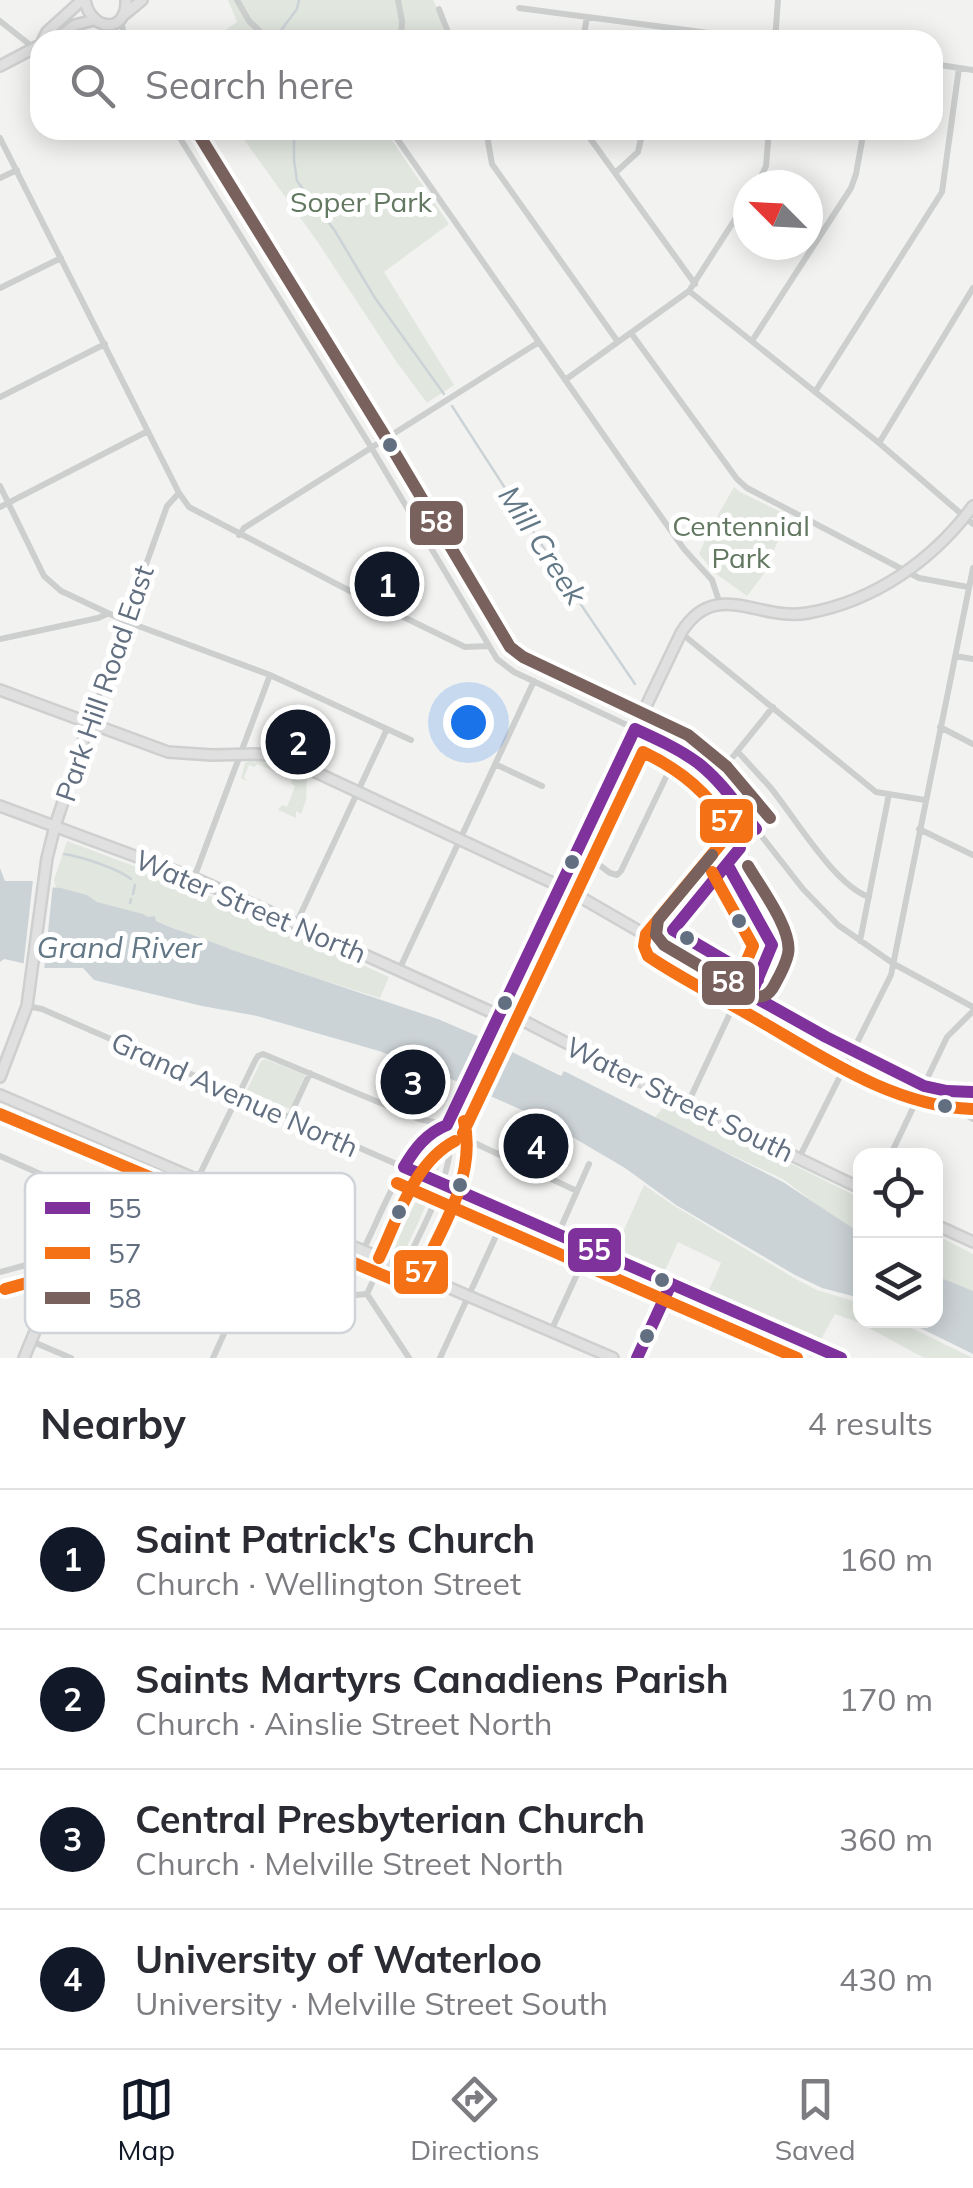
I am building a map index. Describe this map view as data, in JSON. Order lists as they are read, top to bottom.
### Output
{
  "streets": {
    "main road": ["Park Hill Road East", "Water Street North", "Water Street South"],
    "street": ["Grand Avenue North"]
  },
  "crossings": [
    ["Park Hill Road East", "Water Street North"],
    ["Park Hill Road East", "Grand Avenue North"],
    ["Water Street North", "Water Street South"]
  ],
  "water": ["Mill Creek", "Grand River"],
  "parks": ["Soper Park", "Centennial Park"],
  "lines": ["transit line 58", "transit line 55", "transit line 57"],
  "legend": ["55", "57", "58"],
  "north": "top left",
  "page": {
    "search": "Search here",
    "pins": [
      "1",
      "2",
      "3",
      "4"
    ],
    "heading": ["Nearby", "4 results"],
    "list": [
      {
        "mark": "1",
        "name": "Saint Patrick's Church",
        "note": "Church · Wellington Street",
        "value": "160 m"
      },
      {
        "mark": "2",
        "name": "Saints Martyrs Canadiens Parish",
        "note": "Church · Ainslie Street North",
        "value": "170 m"
      },
      {
        "mark": "3",
        "name": "Central Presbyterian Church",
        "note": "Church · Melville Street North",
        "value": "360 m"
      },
      {
        "mark": "4",
        "name": "University of Waterloo",
        "note": "University · Melville Street South",
        "value": "430 m"
      }
    ],
    "nav": ["Map", "Directions", "Saved"]
  }
}
